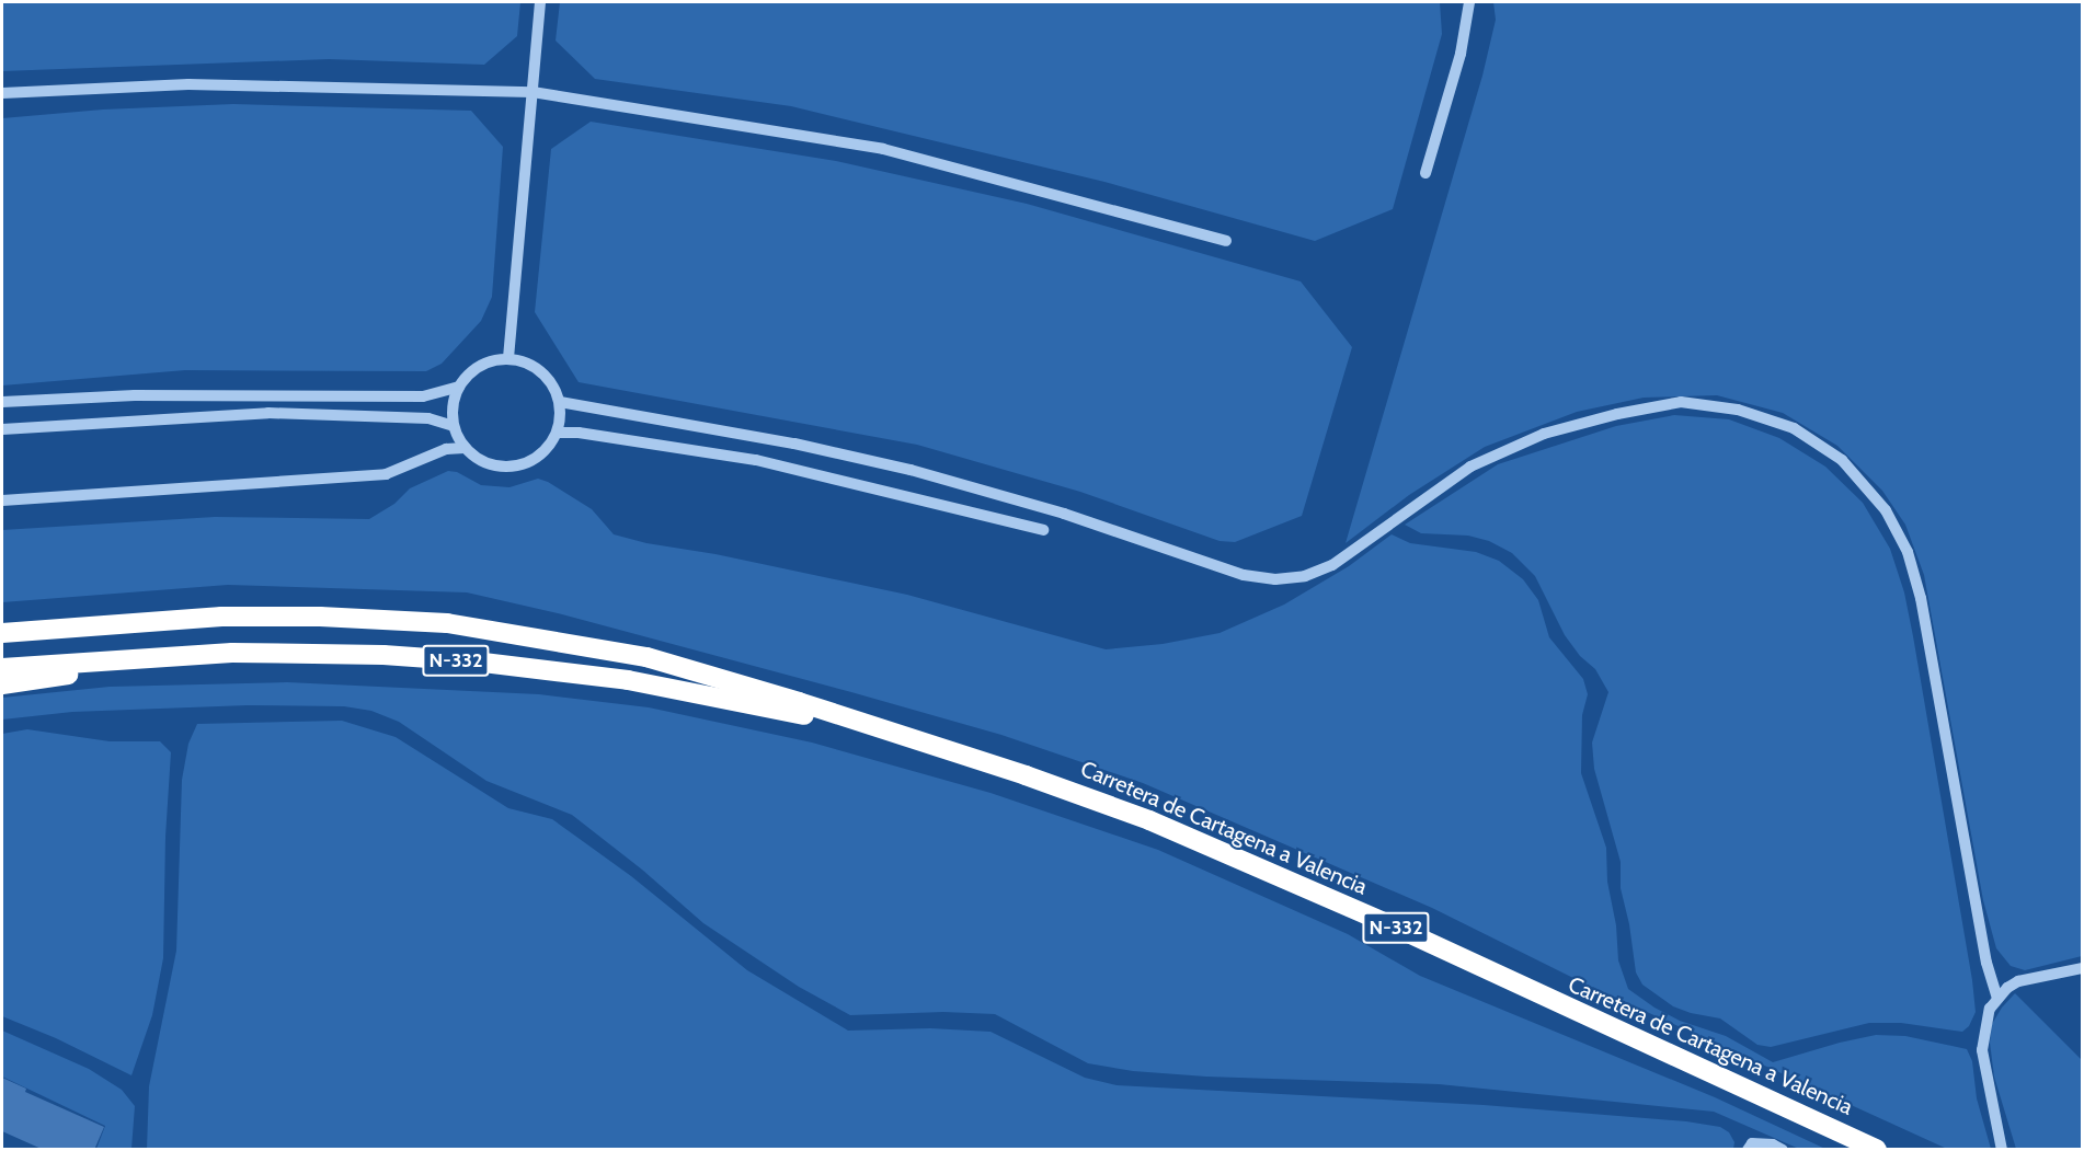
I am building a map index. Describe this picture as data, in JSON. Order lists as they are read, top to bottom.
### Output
{
  "streets": {
    "highway": ["N-332", "Carretera de Cartagena a Valencia"]
  }
}
